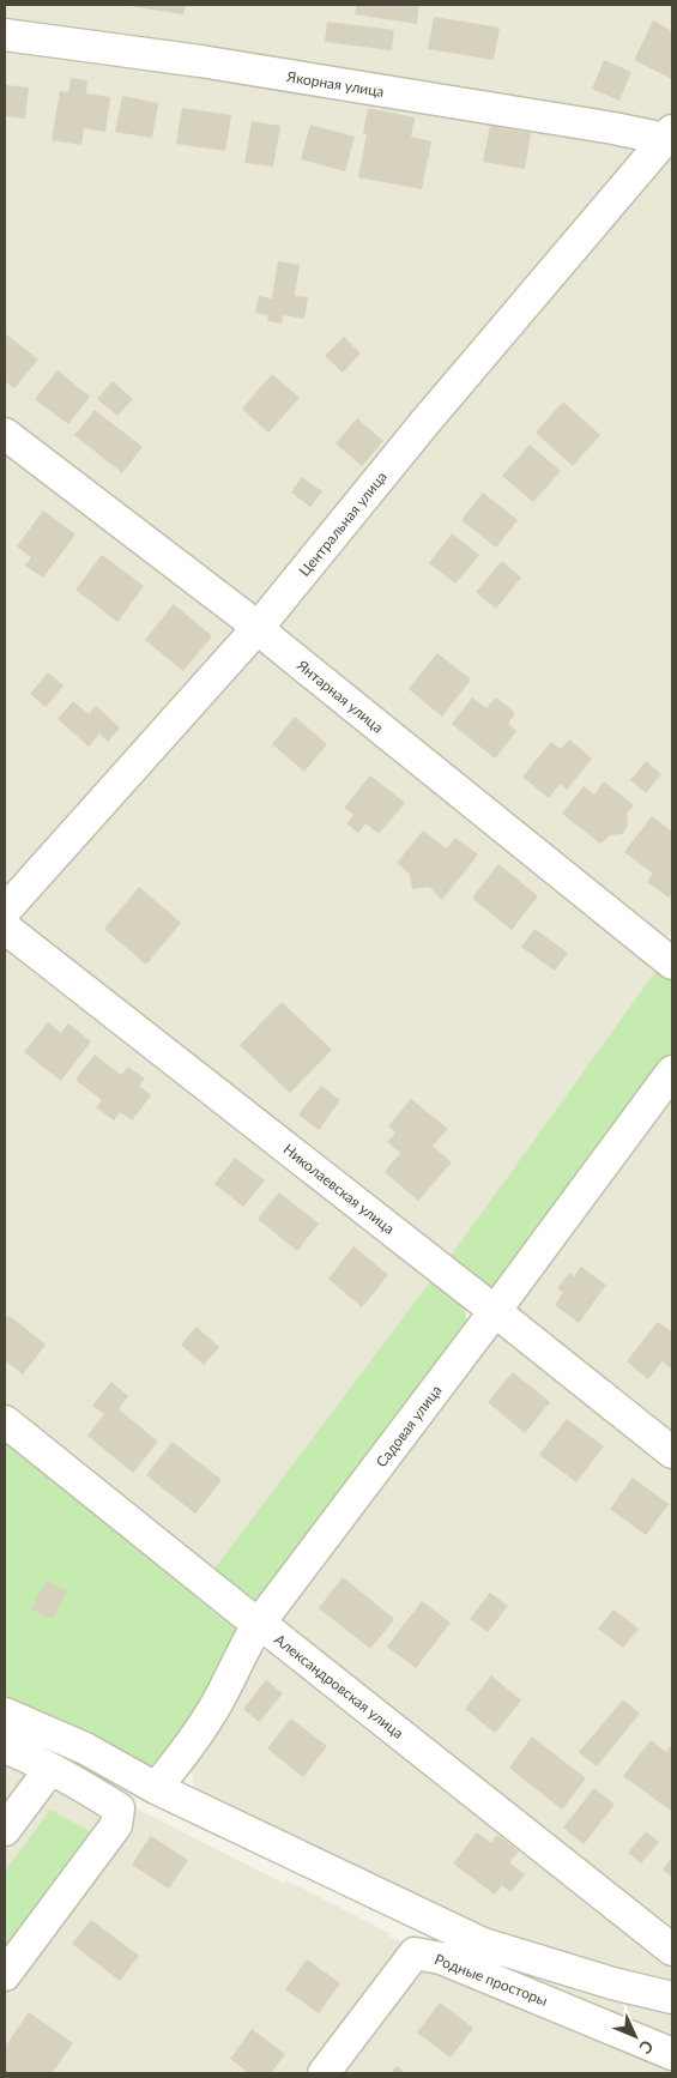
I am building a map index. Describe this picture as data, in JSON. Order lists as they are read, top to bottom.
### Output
{
  "streets": {
    "street": [
      "Якорная улица",
      "Центральная улица",
      "Янтарная улица",
      "Николаевская улица",
      "Садовая улица",
      "Александровская улица",
      "Родные просторы"
    ]
  },
  "crossings": [
    ["Якорная улица", "Центральная улица"],
    ["Центральная улица", "Янтарная улица"],
    ["Николаевская улица", "Садовая улица"],
    ["Садовая улица", "Александровская улица"]
  ],
  "north": "bottom right"
}
